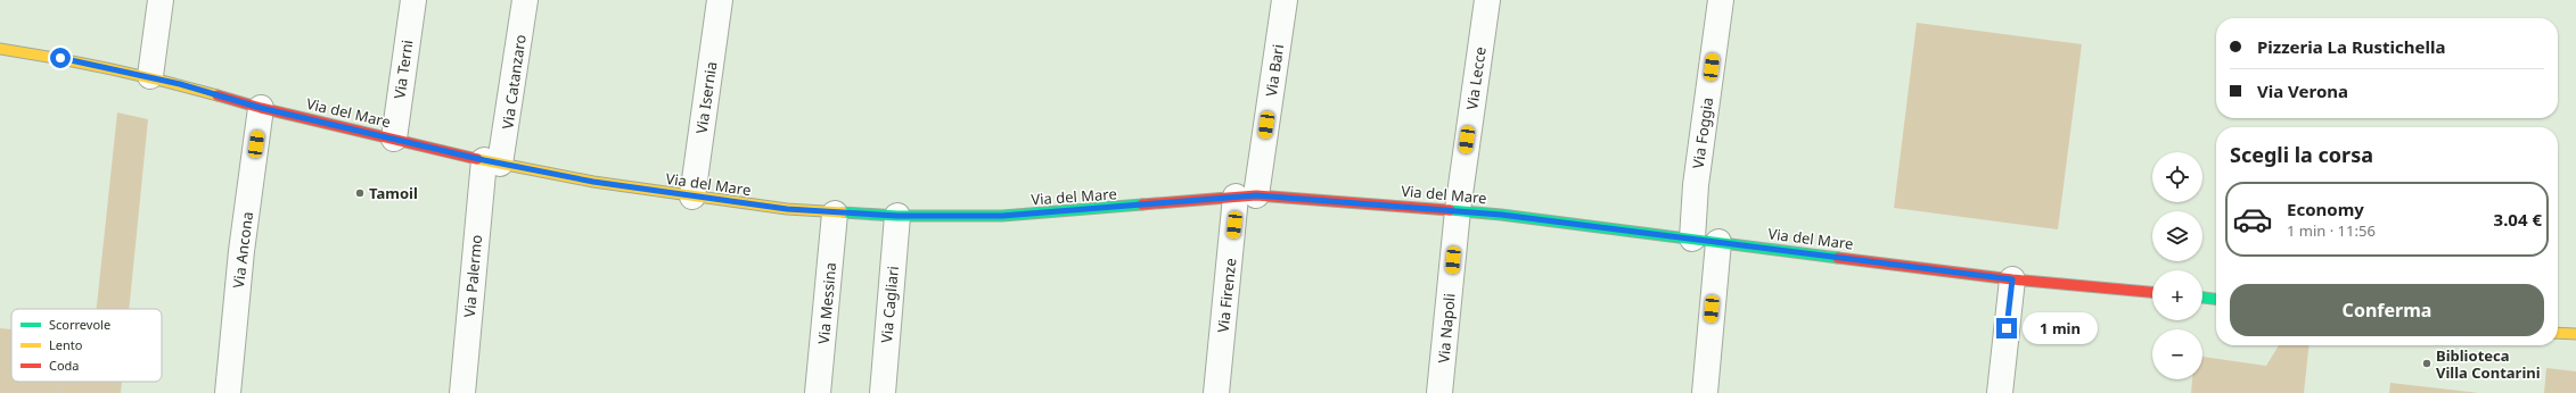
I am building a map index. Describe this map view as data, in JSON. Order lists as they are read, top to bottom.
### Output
{
  "streets": {
    "main road": ["Via del Mare"],
    "street": [
      "Via Terni",
      "Via Bari",
      "Via Lecce",
      "Via Catanzaro",
      "Via Isernia",
      "Via Foggia",
      "Via Ancona",
      "Via Palermo",
      "Via Firenze",
      "Via Messina",
      "Via Cagliari",
      "Via Napoli"
    ]
  },
  "crossings": [
    ["Via Terni", "Via del Mare"],
    ["Via Bari", "Via del Mare"],
    ["Via Bari", "Via Firenze"],
    ["Via Lecce", "Via del Mare"],
    ["Via Lecce", "Via Napoli"],
    ["Via Catanzaro", "Via del Mare"],
    ["Via Catanzaro", "Via Palermo"],
    ["Via Isernia", "Via del Mare"],
    ["Via del Mare", "Via Foggia"],
    ["Via del Mare", "Via Ancona"],
    ["Via del Mare", "Via Palermo"],
    ["Via del Mare", "Via Firenze"],
    ["Via del Mare", "Via Messina"],
    ["Via del Mare", "Via Cagliari"],
    ["Via del Mare", "Via Napoli"]
  ],
  "places": ["Tamoil", "Biblioteca Villa Contarini"],
  "legend": ["Scorrevole", "Lento", "Coda"],
  "page": {
    "banner": ["Pizzeria La Rustichella", "Via Verona"],
    "heading": "Scegli la corsa",
    "map_buttons": ["+", "−"],
    "list": [
      {
        "name": "Economy",
        "note": "1 min · 11:56",
        "value": "3.04 €"
      }
    ],
    "buttons": "Conferma",
    "bubble": "1 min"
  }
}
